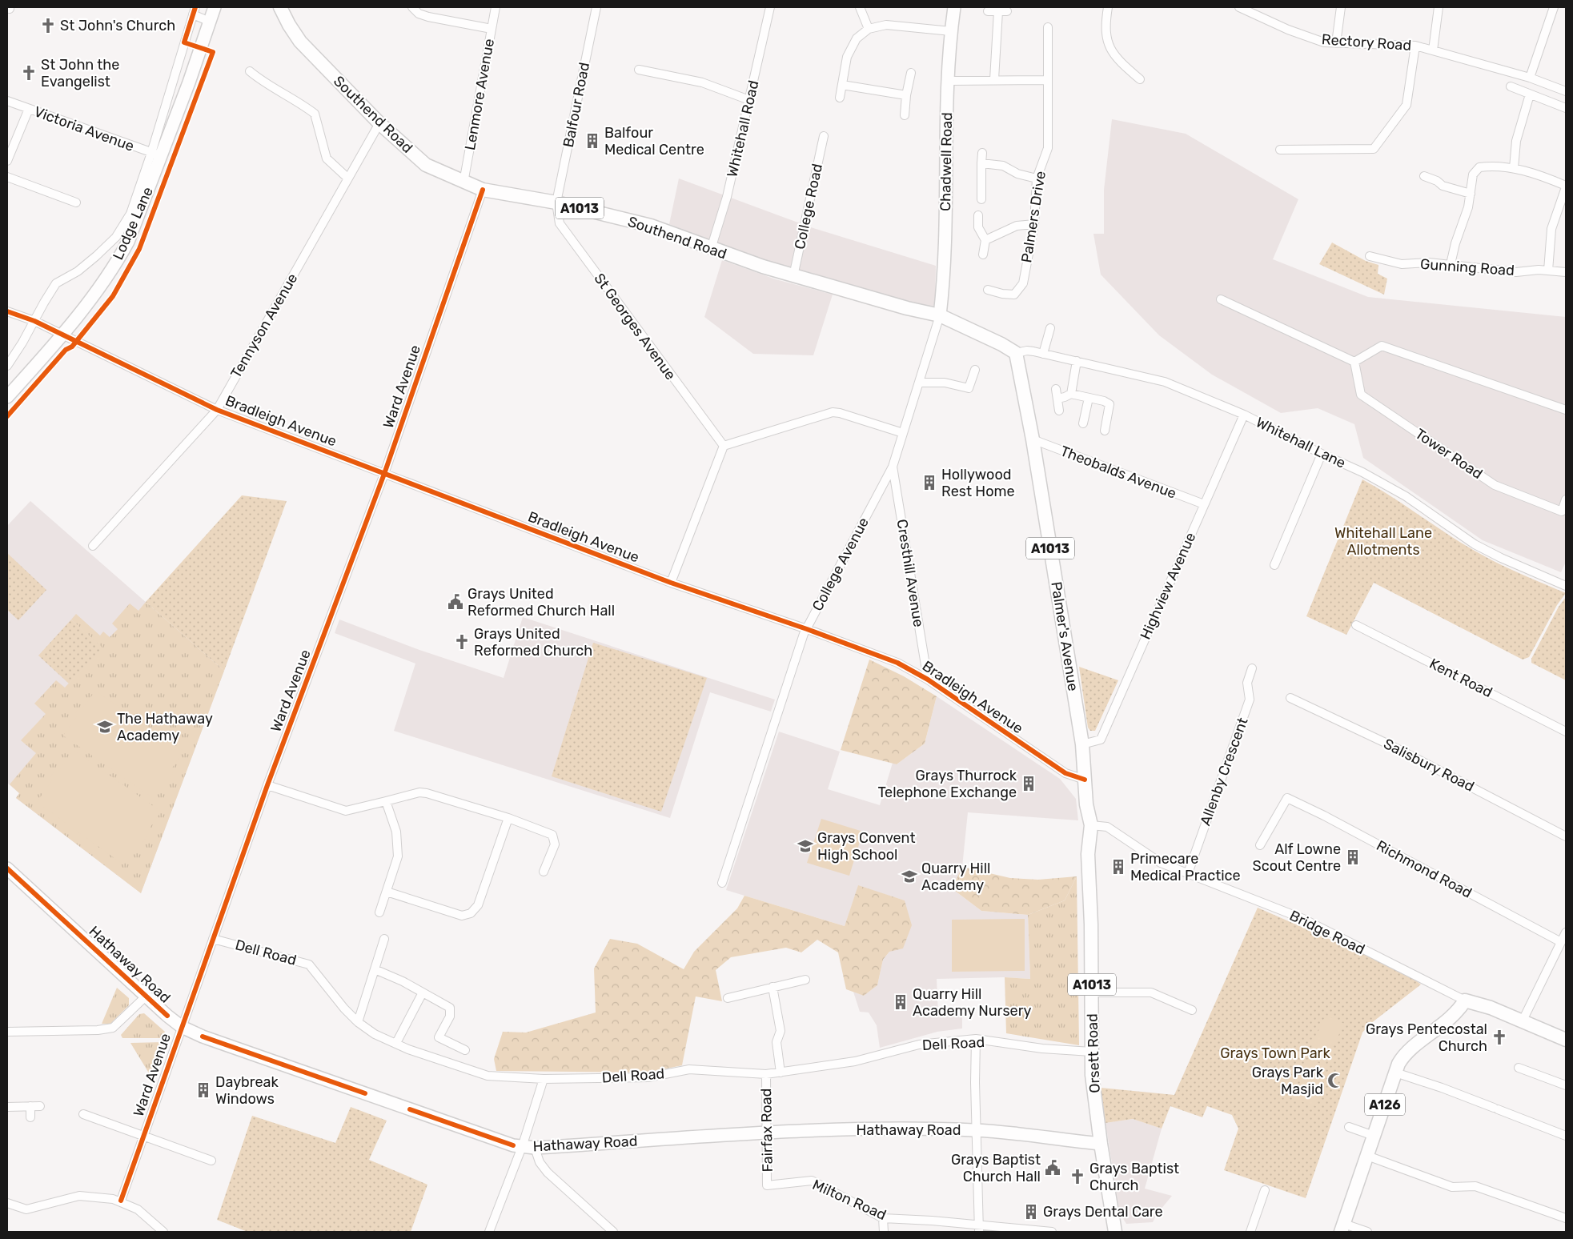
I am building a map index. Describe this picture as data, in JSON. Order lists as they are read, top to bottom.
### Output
{
  "streets": {
    "main road": [
      "Southend Road",
      "A1013",
      "Palmer's Avenue",
      "Bridge Road",
      "Orsett Road",
      "A126"
    ],
    "street": [
      "Rectory Road",
      "Lenmore Avenue",
      "Balfour Road",
      "Victoria Avenue",
      "Whitehall Road",
      "Chadwell Road",
      "College Road",
      "Palmers Drive",
      "Lodge Lane",
      "Gunning Road",
      "Tennyson Avenue",
      "St Georges Avenue",
      "Ward Avenue",
      "Bradleigh Avenue",
      "Whitehall Lane",
      "Tower Road",
      "Theobalds Avenue",
      "College Avenue",
      "Cresthill Avenue",
      "Highview Avenue",
      "Kent Road",
      "Salisbury Road",
      "Allenby Crescent",
      "Richmond Road",
      "Dell Road",
      "Hathaway Road",
      "Fairfax Road",
      "Milton Road"
    ]
  },
  "crossings": [
    ["Lenmore Avenue", "Southend Road"],
    ["Balfour Road", "Southend Road"],
    ["Balfour Road", "St Georges Avenue"],
    ["Southend Road", "Whitehall Road"],
    ["Southend Road", "Chadwell Road"],
    ["Southend Road", "College Road"],
    ["Southend Road", "Tennyson Avenue"],
    ["Southend Road", "St Georges Avenue"],
    ["Southend Road", "Ward Avenue"],
    ["Southend Road", "Whitehall Lane"],
    ["Southend Road", "College Avenue"],
    ["Southend Road", "Palmer's Avenue"],
    ["Victoria Avenue", "Lodge Lane"],
    ["Chadwell Road", "College Avenue"],
    ["Lodge Lane", "Bradleigh Avenue"],
    ["Tennyson Avenue", "Bradleigh Avenue"],
    ["Ward Avenue", "Bradleigh Avenue"],
    ["Ward Avenue", "Dell Road"],
    ["Ward Avenue", "Hathaway Road"],
    ["Bradleigh Avenue", "College Avenue"],
    ["Bradleigh Avenue", "Cresthill Avenue"],
    ["Bradleigh Avenue", "Palmer's Avenue"],
    ["Whitehall Lane", "Highview Avenue"],
    ["Whitehall Lane", "Palmer's Avenue"],
    ["Theobalds Avenue", "Highview Avenue"],
    ["Theobalds Avenue", "Palmer's Avenue"],
    ["College Avenue", "Cresthill Avenue"],
    ["Highview Avenue", "Palmer's Avenue"],
    ["Palmer's Avenue", "Bridge Road"],
    ["Palmer's Avenue", "Orsett Road"],
    ["Allenby Crescent", "Bridge Road"],
    ["Bridge Road", "Orsett Road"],
    ["Bridge Road", "A126"],
    ["Dell Road", "Orsett Road"],
    ["Dell Road", "Fairfax Road"],
    ["Hathaway Road", "Orsett Road"],
    ["Hathaway Road", "Fairfax Road"],
    ["Fairfax Road", "Milton Road"]
  ],
  "parks": ["Whitehall Lane Allotments", "Grays Town Park"],
  "places": {
    "church": [
      "St John's Church",
      "St John the Evangelist",
      "Grays United Reformed Church",
      "Grays Pentecostal Church",
      "Grays Baptist Church"
    ],
    "building": [
      "Balfour Medical Centre",
      "Hollywood Rest Home",
      "Grays Thurrock Telephone Exchange",
      "Alf Lowne Scout Centre",
      "Primecare Medical Practice",
      "Quarry Hill Academy Nursery",
      "Daybreak Windows",
      "Grays Dental Care"
    ],
    "public building": ["Grays United Reformed Church Hall", "Grays Baptist Church Hall"],
    "school or university": ["The Hathaway Academy", "Grays Convent High School", "Quarry Hill Academy"],
    "mosque": ["Grays Park Masjid"]
  }
}
